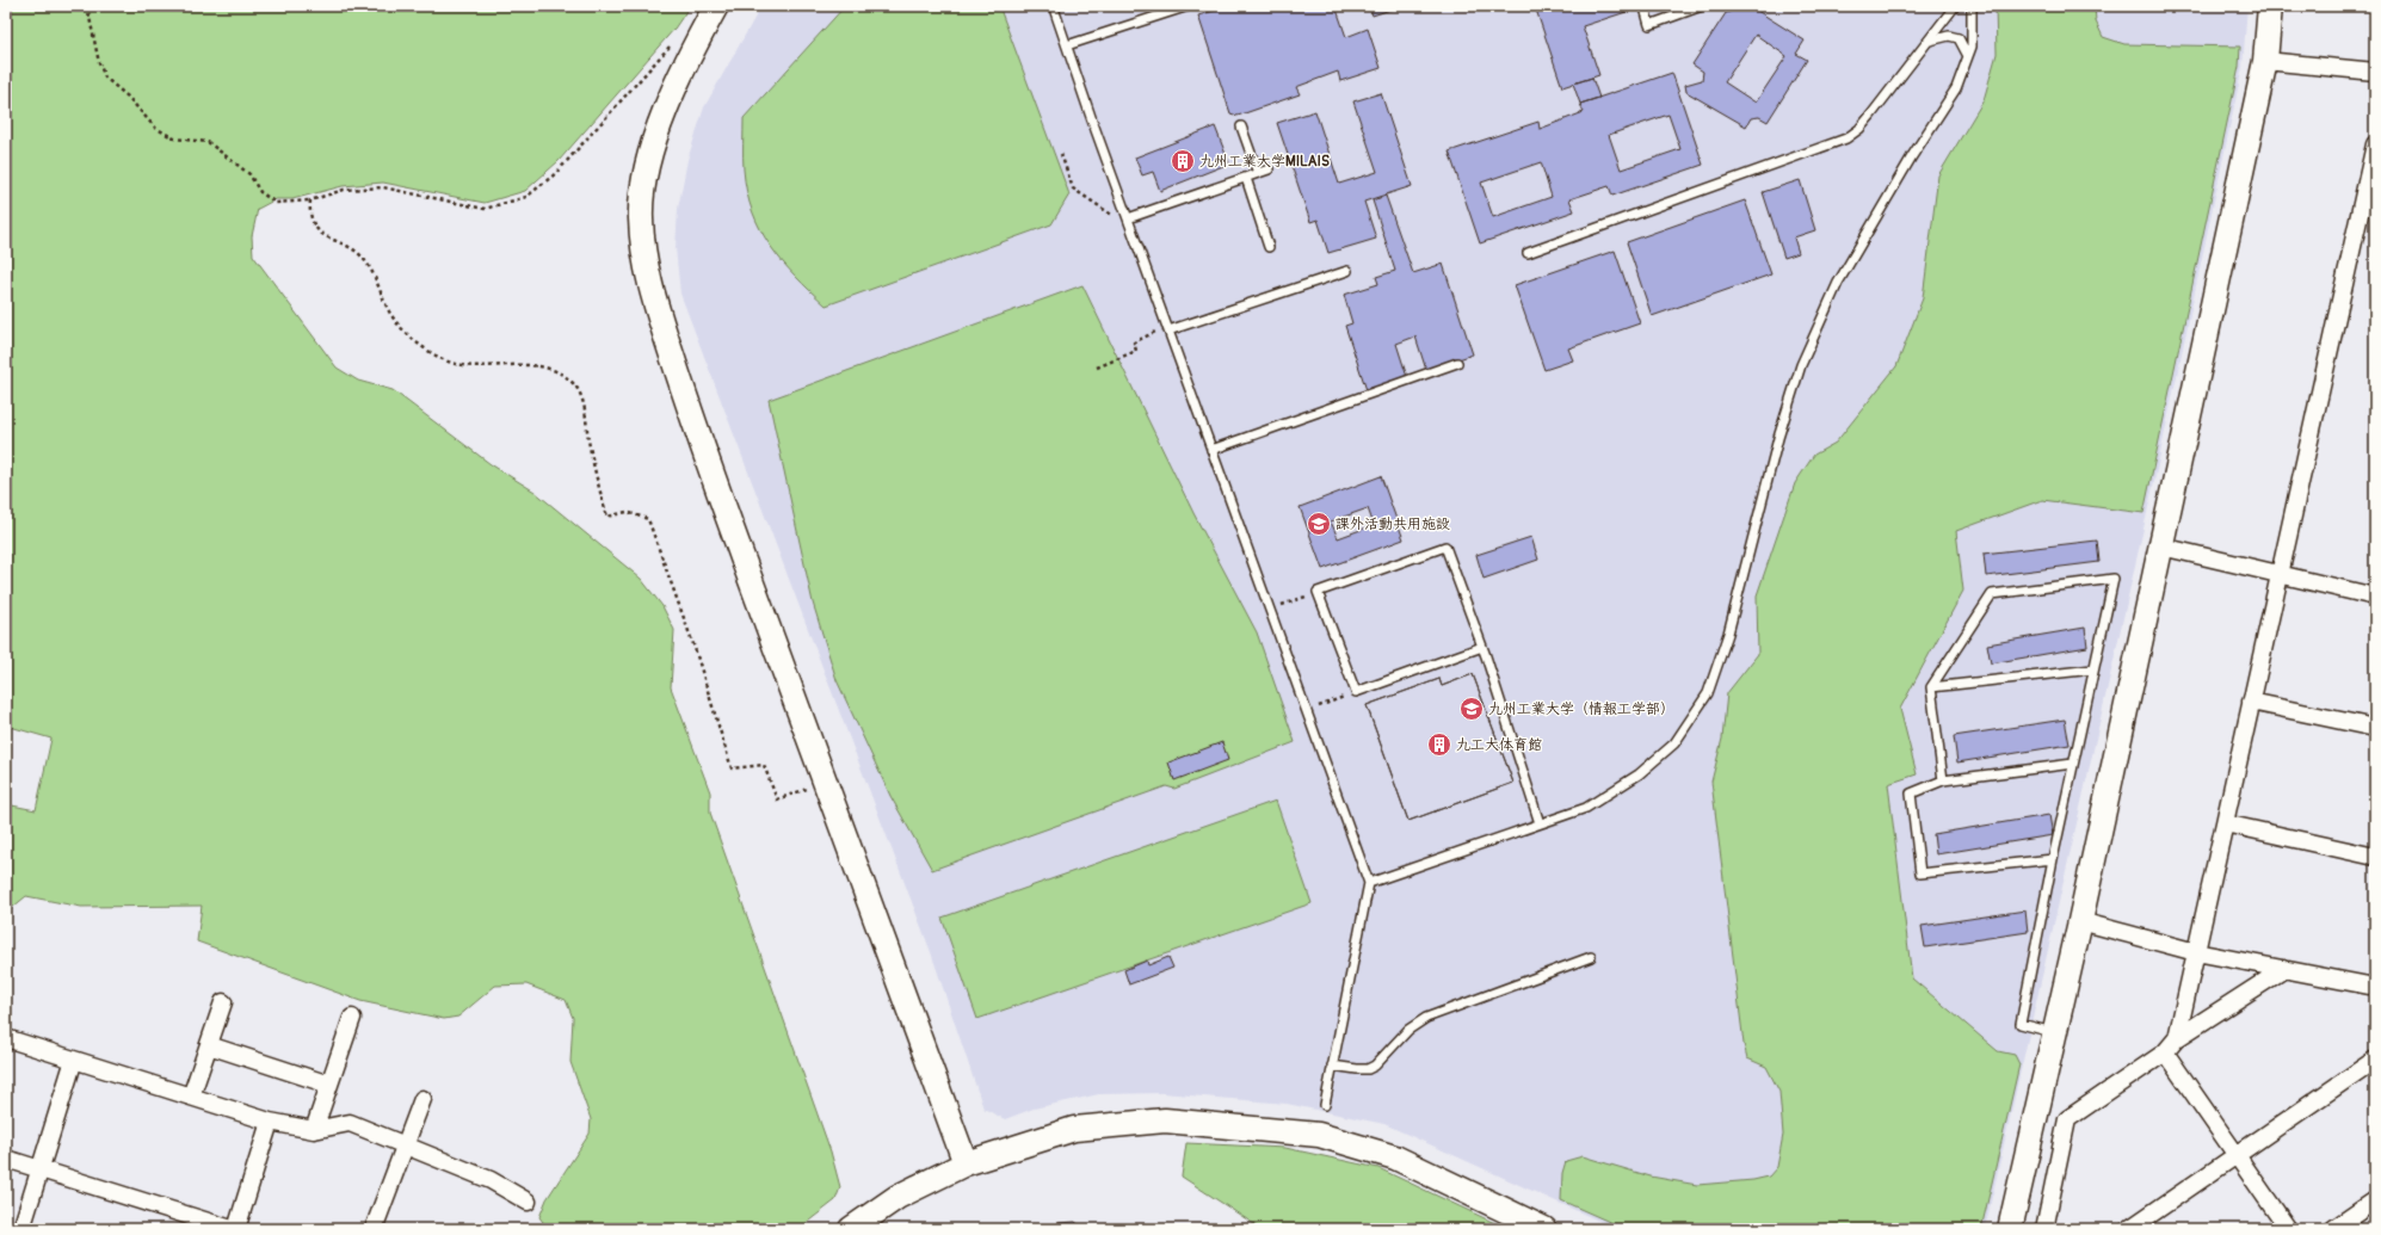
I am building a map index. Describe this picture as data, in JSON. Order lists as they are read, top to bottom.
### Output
{
  "places": {
    "building": ["九州工業大学MILAIS", "九工大体育館"],
    "school or university": ["課外活動共用施設", "九州工業大学（情報工学部）"]
  }
}
